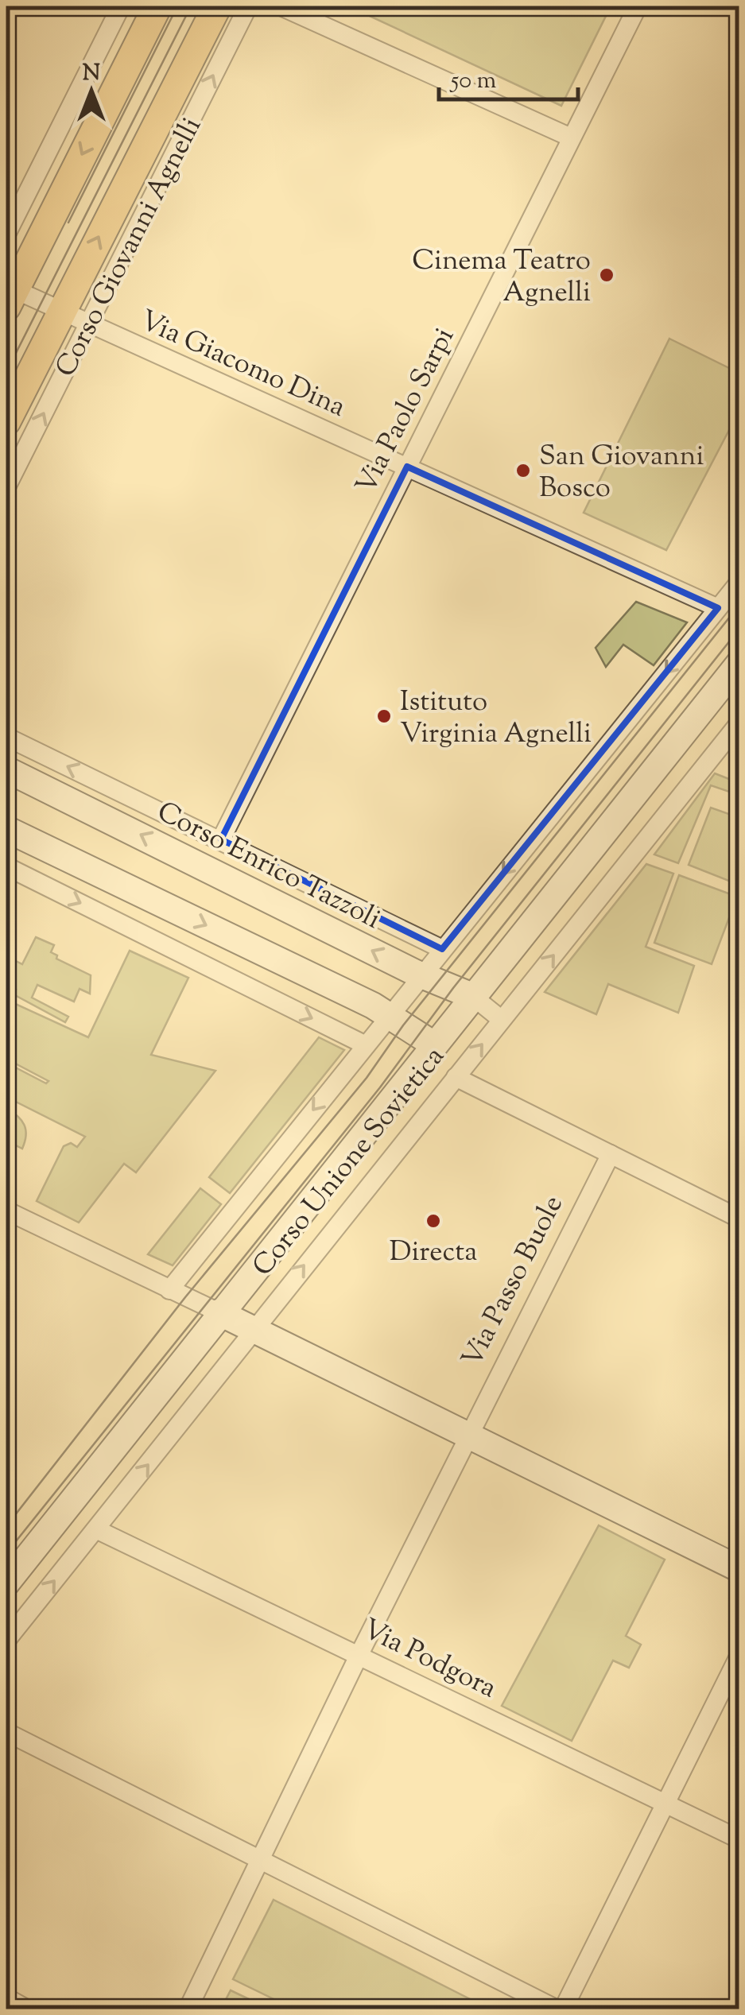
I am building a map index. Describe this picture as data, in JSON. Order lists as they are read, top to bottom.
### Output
{
  "streets": {
    "main road": ["Corso Giovanni Agnelli"],
    "street": [
      "Via Giacomo Dina",
      "Via Paolo Sarpi",
      "Corso Enrico Tazzoli",
      "Corso Unione Sovietica",
      "Via Passo Buole",
      "Via Podgora"
    ]
  },
  "crossings": [
    ["Corso Giovanni Agnelli", "Via Giacomo Dina"],
    ["Via Giacomo Dina", "Via Paolo Sarpi"],
    ["Via Giacomo Dina", "Corso Unione Sovietica"],
    ["Via Paolo Sarpi", "Corso Enrico Tazzoli"],
    ["Corso Enrico Tazzoli", "Corso Unione Sovietica"],
    ["Corso Unione Sovietica", "Via Podgora"],
    ["Via Passo Buole", "Via Podgora"]
  ],
  "places": [
    "Cinema Teatro Agnelli",
    "San Giovanni Bosco",
    "Istituto Virginia Agnelli",
    "Directa"
  ],
  "scale_bar": "50 m",
  "north": "top"
}
